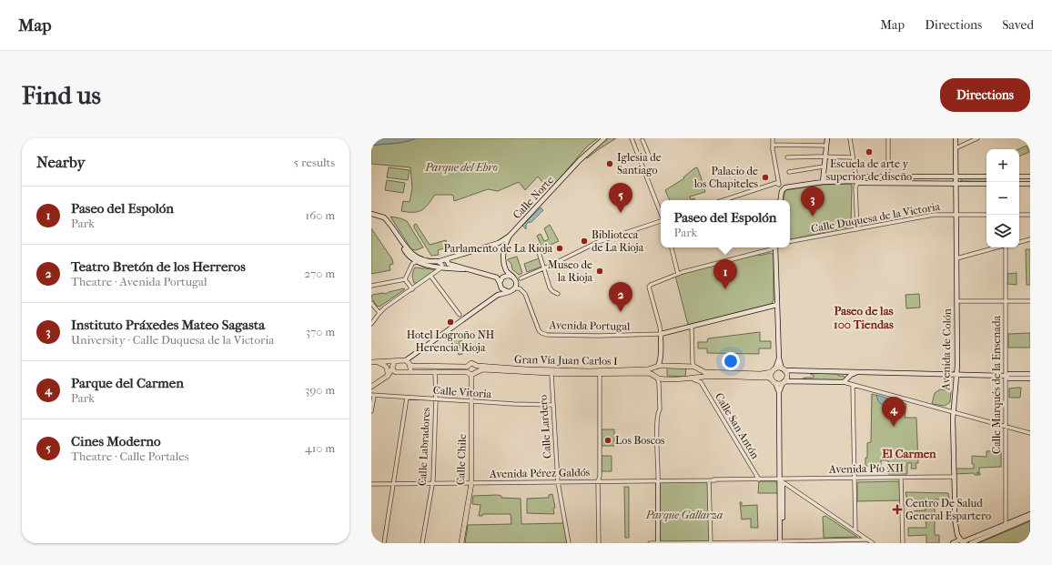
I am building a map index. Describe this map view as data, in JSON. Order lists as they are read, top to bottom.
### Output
{
  "streets": {
    "main road": [
      "Calle Norte",
      "Avenida Portugal",
      "Avenida de Colón",
      "Gran Vía Juan Carlos I",
      "Calle Chile"
    ],
    "street": [
      "Calle Duquesa de la Victoria",
      "Calle Marqués de la Ensenada",
      "Calle Vitoria",
      "Calle San Antón",
      "Calle Lardero",
      "Calle Labradores",
      "Avenida Pío XII",
      "Avenida Pérez Galdós"
    ]
  },
  "crossings": [
    ["Calle Norte", "Avenida Portugal"],
    ["Calle Duquesa de la Victoria", "Avenida de Colón"],
    ["Avenida de Colón", "Avenida Pío XII"],
    ["Gran Vía Juan Carlos I", "Calle San Antón"],
    ["Gran Vía Juan Carlos I", "Calle Lardero"],
    ["Gran Vía Juan Carlos I", "Calle Chile"],
    ["Calle Vitoria", "Calle Lardero"],
    ["Calle Vitoria", "Calle Labradores"],
    ["Calle Vitoria", "Calle Chile"],
    ["Calle San Antón", "Avenida Pérez Galdós"],
    ["Calle Lardero", "Avenida Pérez Galdós"],
    ["Calle Labradores", "Avenida Pérez Galdós"],
    ["Calle Chile", "Avenida Pérez Galdós"],
    ["Avenida Pío XII", "Avenida Pérez Galdós"]
  ],
  "districts": ["Paseo de las 100 Tiendas", "El Carmen"],
  "parks": ["Parque del Ebro", "Parque Gallarza"],
  "places": {
    "other": [
      "Escuela de arte y superior de diseño",
      "Iglesia de Santiago",
      "Palacio de los Chapiteles",
      "Biblioteca de La Rioja",
      "Parlamento de La Rioja",
      "Museo de la Rioja",
      "Hotel Logroño NH Herencia Rioja",
      "Los Boscos"
    ],
    "health": ["Centro De Salud General Espartero"]
  },
  "page": {
    "header": "Map",
    "nav": ["Map", "Directions", "Saved"],
    "buttons": "Directions",
    "title": "Find us",
    "heading": ["Nearby", "5 results"],
    "map_buttons": ["+", "−"],
    "pins": [
      "5",
      "3",
      "1",
      "2",
      "4"
    ],
    "list": [
      {
        "mark": "1",
        "name": "Paseo del Espolón",
        "note": "Park",
        "value": "160 m"
      },
      {
        "mark": "2",
        "name": "Teatro Bretón de los Herreros",
        "note": "Theatre · Avenida Portugal",
        "value": "270 m"
      },
      {
        "mark": "3",
        "name": "Instituto Práxedes Mateo Sagasta",
        "note": "University · Calle Duquesa de la Victoria",
        "value": "370 m"
      },
      {
        "mark": "4",
        "name": "Parque del Carmen",
        "note": "Park",
        "value": "390 m"
      },
      {
        "mark": "5",
        "name": "Cines Moderno",
        "note": "Theatre · Calle Portales",
        "value": "410 m"
      }
    ],
    "popup": ["Paseo del Espolón", "Park"]
  }
}
